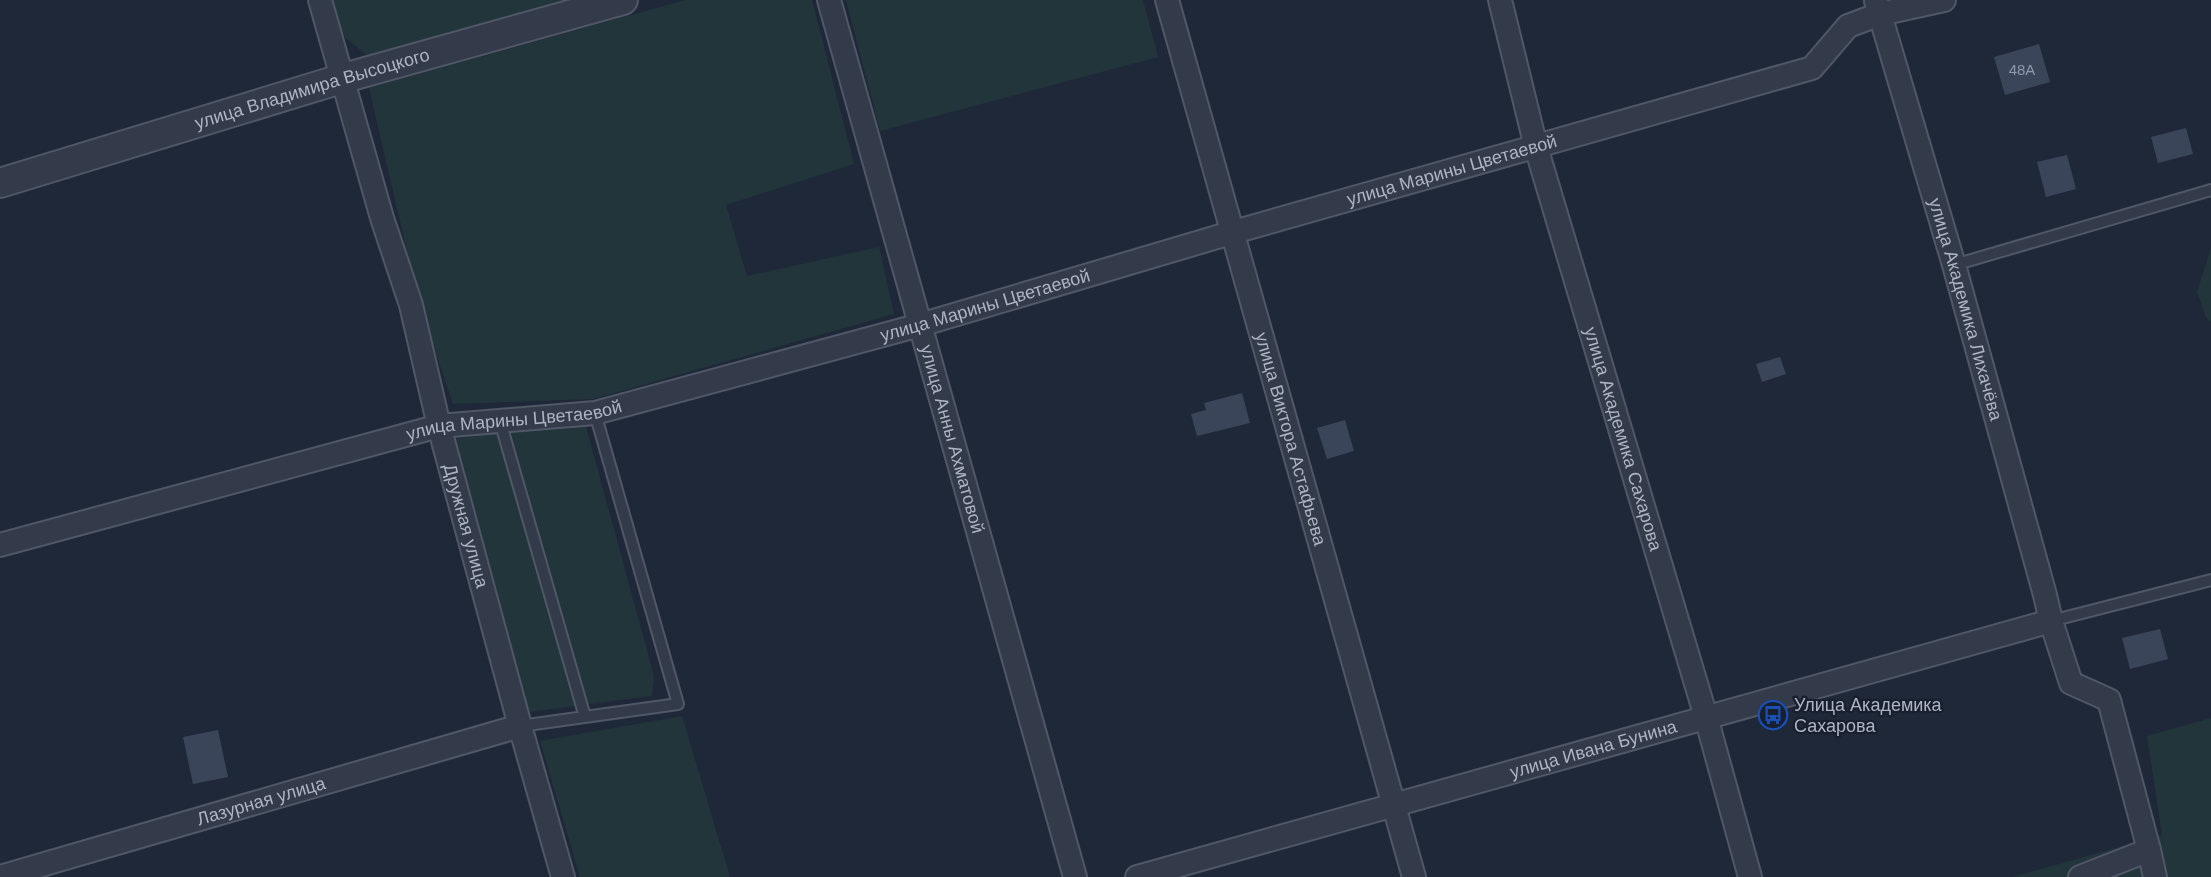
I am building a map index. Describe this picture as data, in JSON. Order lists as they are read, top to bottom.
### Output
{
  "streets": {
    "street": [
      "улица Владимира Высоцкого",
      "улица Марины Цветаевой",
      "улица Академика Лихачёва",
      "улица Анны Ахматовой",
      "улица Виктора Астафьева",
      "улица Академика Сахарова",
      "Дружная улица",
      "улица Ивана Бунина",
      "Лазурная улица"
    ]
  },
  "crossings": [
    ["улица Владимира Высоцкого", "Дружная улица"],
    ["улица Марины Цветаевой", "улица Академика Лихачёва"],
    ["улица Марины Цветаевой", "улица Анны Ахматовой"],
    ["улица Марины Цветаевой", "улица Виктора Астафьева"],
    ["улица Марины Цветаевой", "улица Академика Сахарова"],
    ["улица Марины Цветаевой", "Дружная улица"],
    ["улица Академика Лихачёва", "улица Ивана Бунина"],
    ["улица Виктора Астафьева", "улица Ивана Бунина"],
    ["улица Академика Сахарова", "улица Ивана Бунина"],
    ["Дружная улица", "Лазурная улица"]
  ],
  "places": {
    "bus stop": ["Улица Академика Сахарова"]
  },
  "house_numbers": ["48А"]
}
